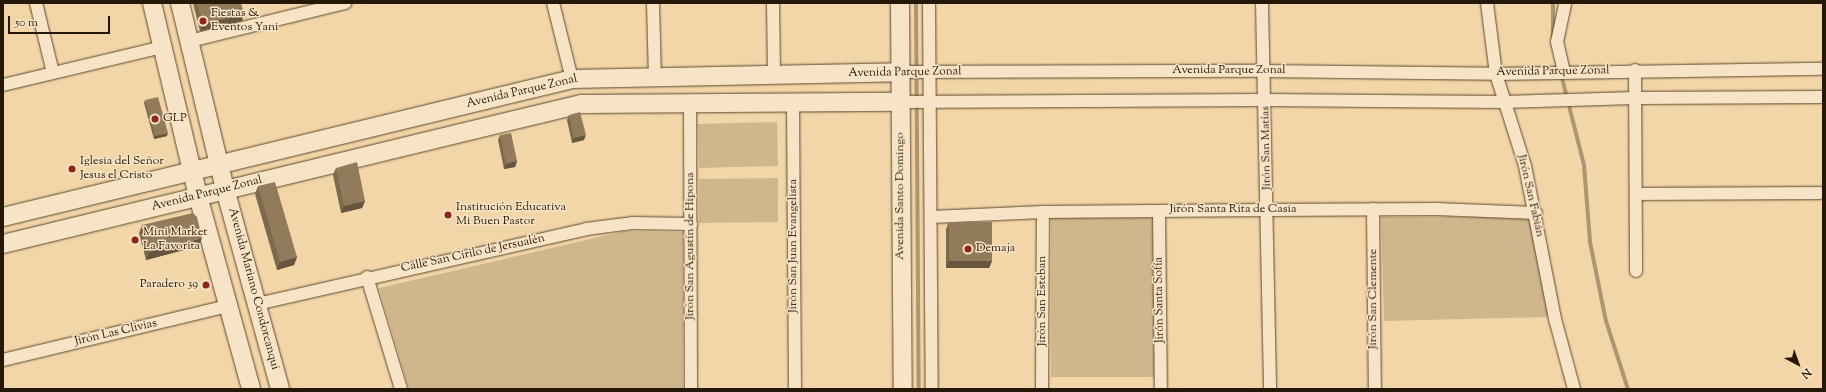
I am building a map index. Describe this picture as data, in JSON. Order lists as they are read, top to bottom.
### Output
{
  "streets": {
    "main road": ["Avenida Parque Zonal", "Avenida Santo Domingo", "Avenida Mariano Condorcanqui"],
    "street": [
      "Jirón San Matías",
      "Jirón San Fabián",
      "Jirón Santa Rita de Casia",
      "Jirón San Agustín de Hipona",
      "Jirón San Juan Evangelista",
      "Calle San Cirilo de Jersualén",
      "Jirón San Clemente",
      "Jirón Santa Sofía",
      "Jirón San Esteban",
      "Jirón Las Clivias"
    ]
  },
  "crossings": [
    ["Avenida Parque Zonal", "Jirón San Matías"],
    ["Avenida Parque Zonal", "Avenida Santo Domingo"],
    ["Avenida Parque Zonal", "Jirón San Fabián"],
    ["Avenida Parque Zonal", "Jirón San Agustín de Hipona"],
    ["Avenida Parque Zonal", "Jirón San Juan Evangelista"],
    ["Avenida Parque Zonal", "Avenida Mariano Condorcanqui"],
    ["Jirón San Matías", "Jirón Santa Rita de Casia"],
    ["Jirón San Fabián", "Jirón Santa Rita de Casia"],
    ["Jirón Santa Rita de Casia", "Jirón San Clemente"],
    ["Jirón Santa Rita de Casia", "Jirón Santa Sofía"],
    ["Jirón Santa Rita de Casia", "Jirón San Esteban"],
    ["Jirón San Agustín de Hipona", "Calle San Cirilo de Jersualén"],
    ["Calle San Cirilo de Jersualén", "Avenida Mariano Condorcanqui"]
  ],
  "places": [
    "Fiestas & Eventos Yani",
    "GLP",
    "Iglesia del Señor Jesus el Cristo",
    "Institución Educativa Mi Buen Pastor",
    "Mini Market La Favorita",
    "Demaja",
    "Paradero 39"
  ],
  "scale_bar": "50 m",
  "north": "bottom right"
}
